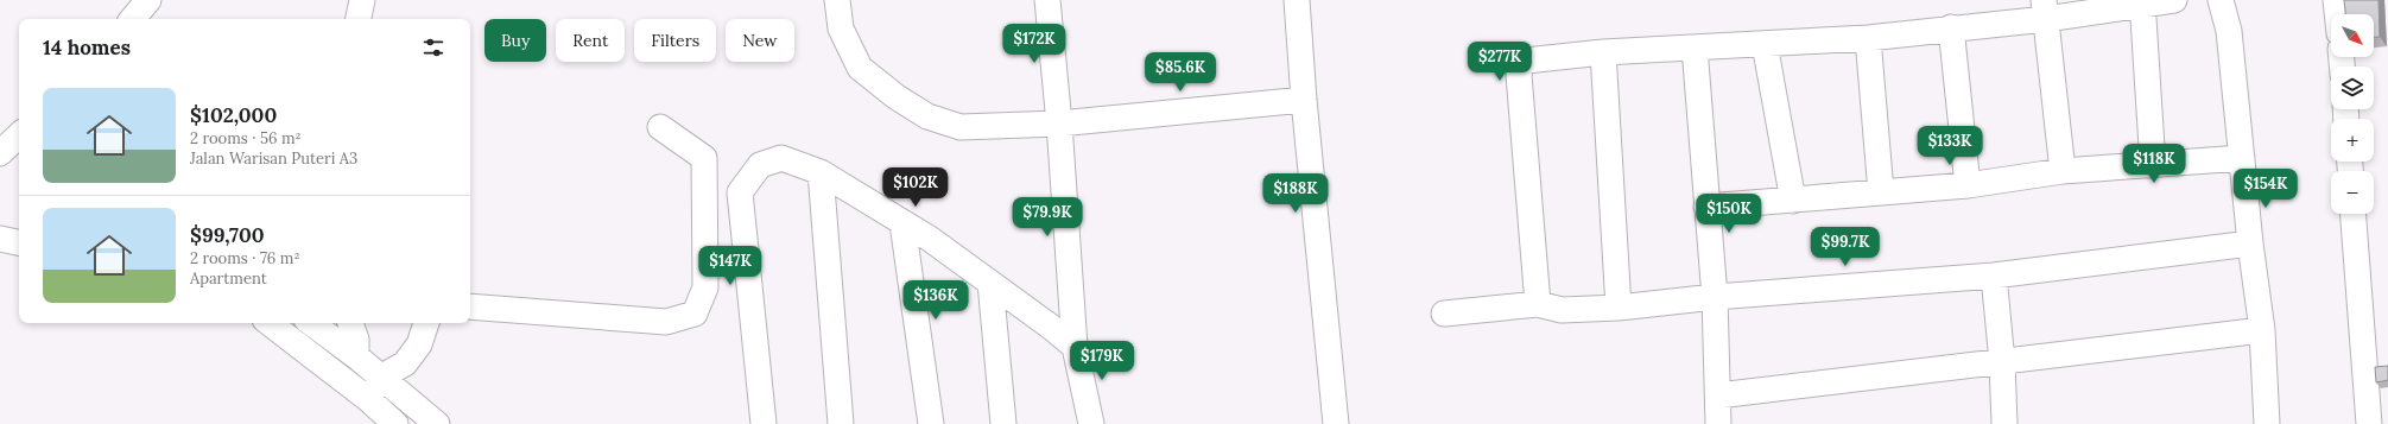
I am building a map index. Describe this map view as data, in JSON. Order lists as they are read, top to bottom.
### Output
{
  "north": "bottom right",
  "page": {
    "map_buttons": ["+", "−"],
    "chip": [
      "Buy",
      "Rent",
      "Filters",
      "New"
    ],
    "heading": "14 homes",
    "price": [
      "$172K",
      "$277K",
      "$85.6K",
      "$133K",
      "$118K",
      "$102K",
      "$154K",
      "$188K",
      "$150K",
      "$79.9K",
      "$99.7K",
      "$147K",
      "$136K",
      "$179K"
    ],
    "list": [
      {
        "name": "$102,000",
        "note": "2 rooms · 56 m² · Jalan Warisan Puteri A3"
      },
      {
        "name": "$99,700",
        "note": "2 rooms · 76 m² · Apartment"
      }
    ]
  }
}
